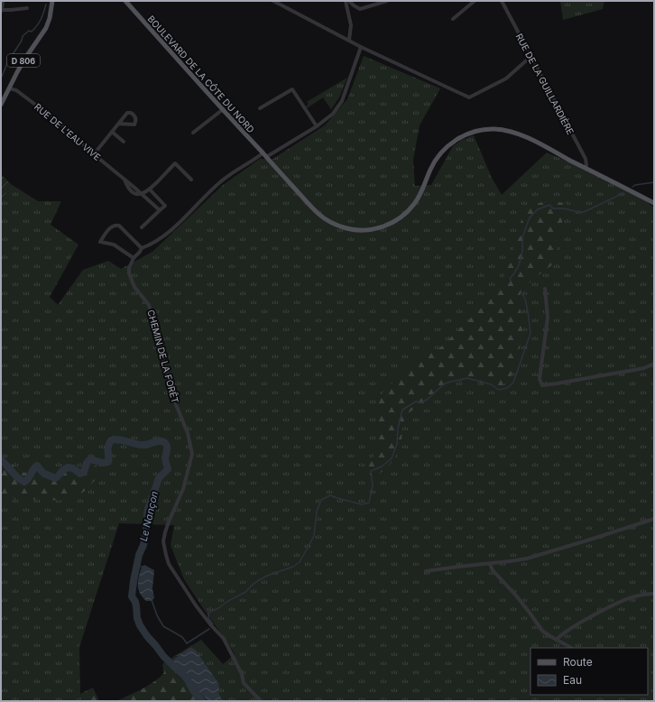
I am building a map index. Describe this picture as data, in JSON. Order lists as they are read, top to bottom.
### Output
{
  "streets": {
    "main road": ["D 806", "BOULEVARD DE LA CÔTE DU NORD"],
    "street": ["RUE DE LA GUILLARDIÈRE", "RUE DE L'EAU VIVE", "CHEMIN DE LA FORÊT"]
  },
  "crossings": [
    ["D 806", "RUE DE L'EAU VIVE"],
    ["BOULEVARD DE LA CÔTE DU NORD", "RUE DE LA GUILLARDIÈRE"],
    ["BOULEVARD DE LA CÔTE DU NORD", "CHEMIN DE LA FORÊT"]
  ],
  "water": ["Le Nançon"],
  "legend": ["Route", "Eau"]
}
